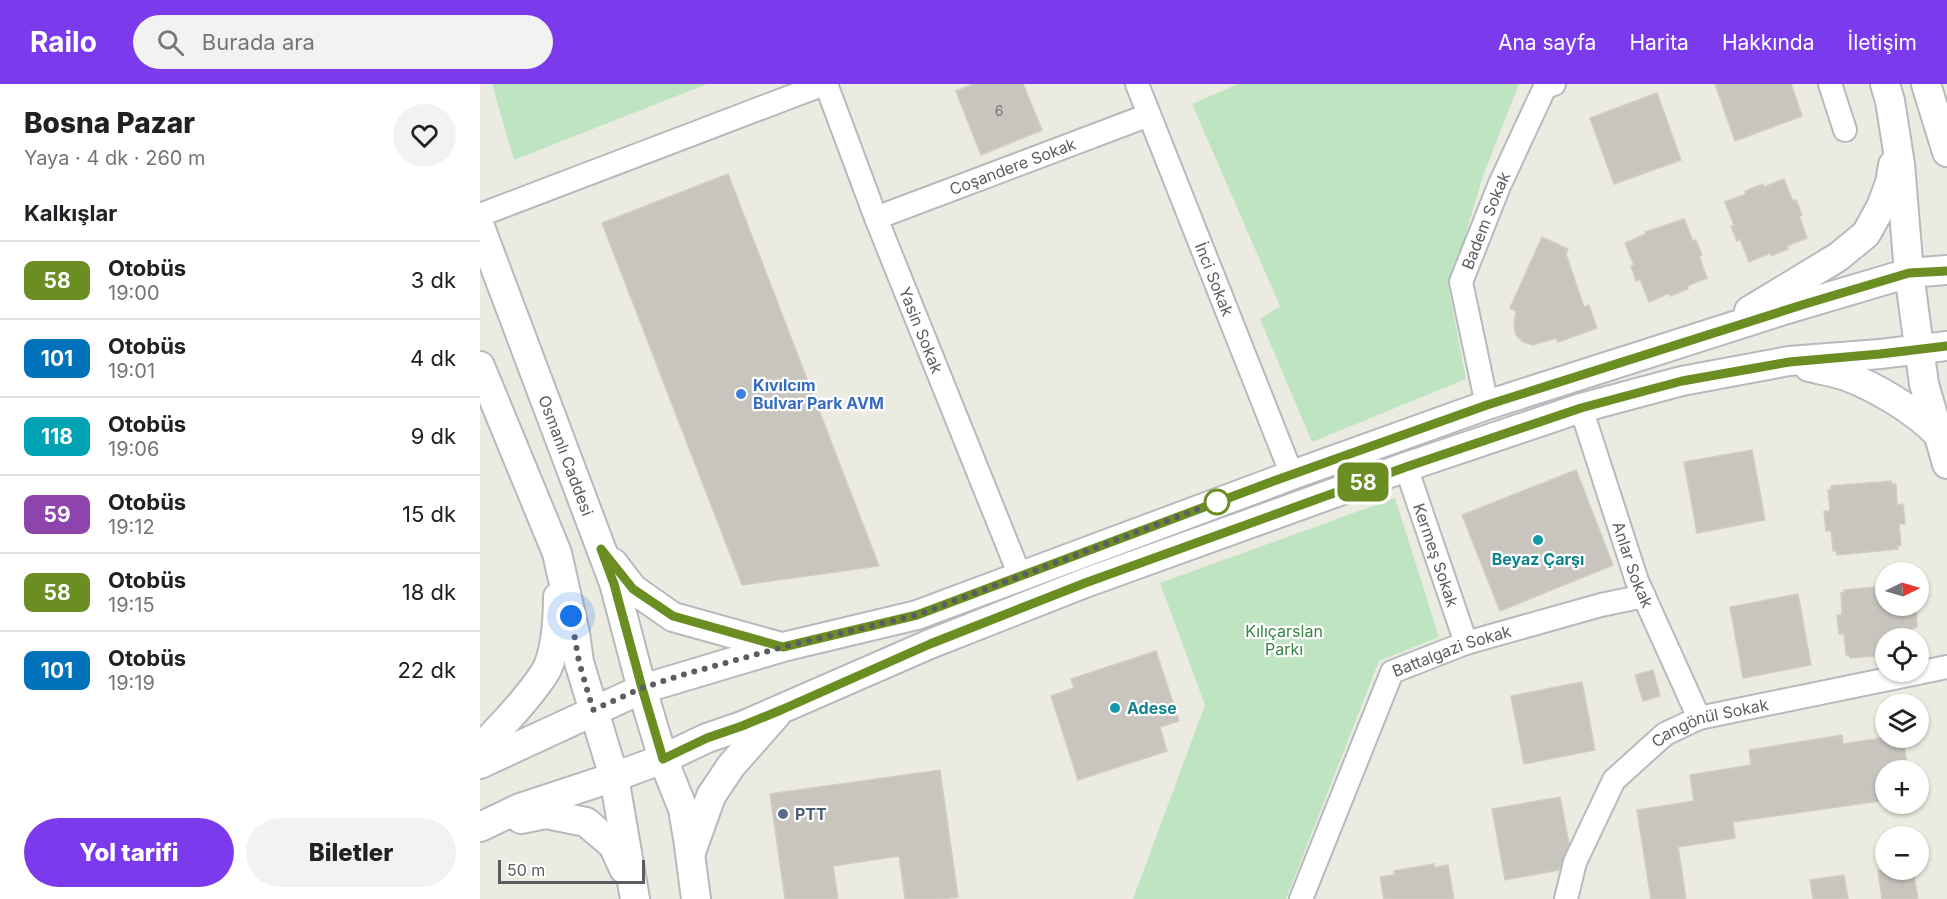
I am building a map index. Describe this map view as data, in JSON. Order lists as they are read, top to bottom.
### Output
{
  "streets": {
    "street": [
      "Coşandere Sokak",
      "Badem Sokak",
      "İnci Sokak",
      "Yasin Sokak",
      "Osmanlı Caddesi",
      "Kermeş Sokak",
      "Anlar Sokak",
      "Battalgazi Sokak",
      "Cangönül Sokak"
    ]
  },
  "crossings": [
    ["Coşandere Sokak", "İnci Sokak"],
    ["Coşandere Sokak", "Yasin Sokak"],
    ["Kermeş Sokak", "Battalgazi Sokak"],
    ["Anlar Sokak", "Battalgazi Sokak"],
    ["Anlar Sokak", "Cangönül Sokak"]
  ],
  "parks": ["Kılıçarslan Parkı"],
  "places": [
    "Kıvılcım Bulvar Park AVM",
    "Beyaz Çarşı",
    "Adese",
    "PTT"
  ],
  "lines": ["bus line 58"],
  "house_numbers": ["6"],
  "scale_bar": "50 m",
  "north": "right",
  "page": {
    "header": "Railo",
    "search": "Burada ara",
    "nav": [
      "Ana sayfa",
      "Harita",
      "Hakkında",
      "İletişim"
    ],
    "heading": [
      ["Bosna Pazar", "Yaya · 4 dk · 260 m"],
      "Kalkışlar"
    ],
    "on_map": "58",
    "list": [
      {
        "mark": "58",
        "name": "Otobüs",
        "note": "19:00",
        "value": "3 dk"
      },
      {
        "mark": "101",
        "name": "Otobüs",
        "note": "19:01",
        "value": "4 dk"
      },
      {
        "mark": "118",
        "name": "Otobüs",
        "note": "19:06",
        "value": "9 dk"
      },
      {
        "mark": "59",
        "name": "Otobüs",
        "note": "19:12",
        "value": "15 dk"
      },
      {
        "mark": "58",
        "name": "Otobüs",
        "note": "19:15",
        "value": "18 dk"
      },
      {
        "mark": "101",
        "name": "Otobüs",
        "note": "19:19",
        "value": "22 dk"
      }
    ],
    "map_buttons": ["+", "−"],
    "buttons": ["Yol tarifi", "Biletler"],
    "scale": "50 m"
  }
}
